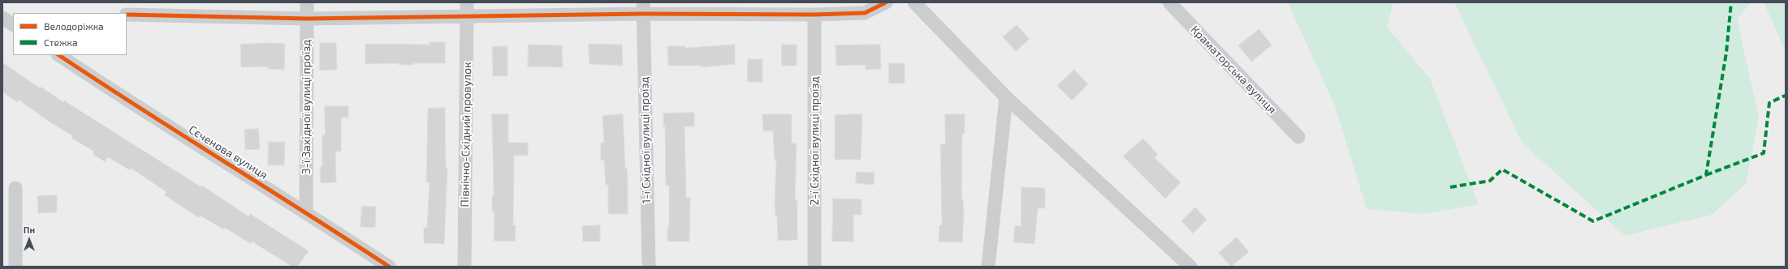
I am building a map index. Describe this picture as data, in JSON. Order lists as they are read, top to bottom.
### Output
{
  "streets": {
    "street": [
      "Краматорська вулиця",
      "3-ї Західної вулиці проїзд",
      "Північно-Східний провулок",
      "1-ї Східної вулиці проїзд",
      "2-ї Східної вулиці проїзд",
      "Сєченова вулиця"
    ]
  },
  "crossings": [
    ["3-ї Західної вулиці проїзд", "Сєченова вулиця"]
  ],
  "legend": ["Велодоріжка", "Стежка"],
  "north": "top"
}
